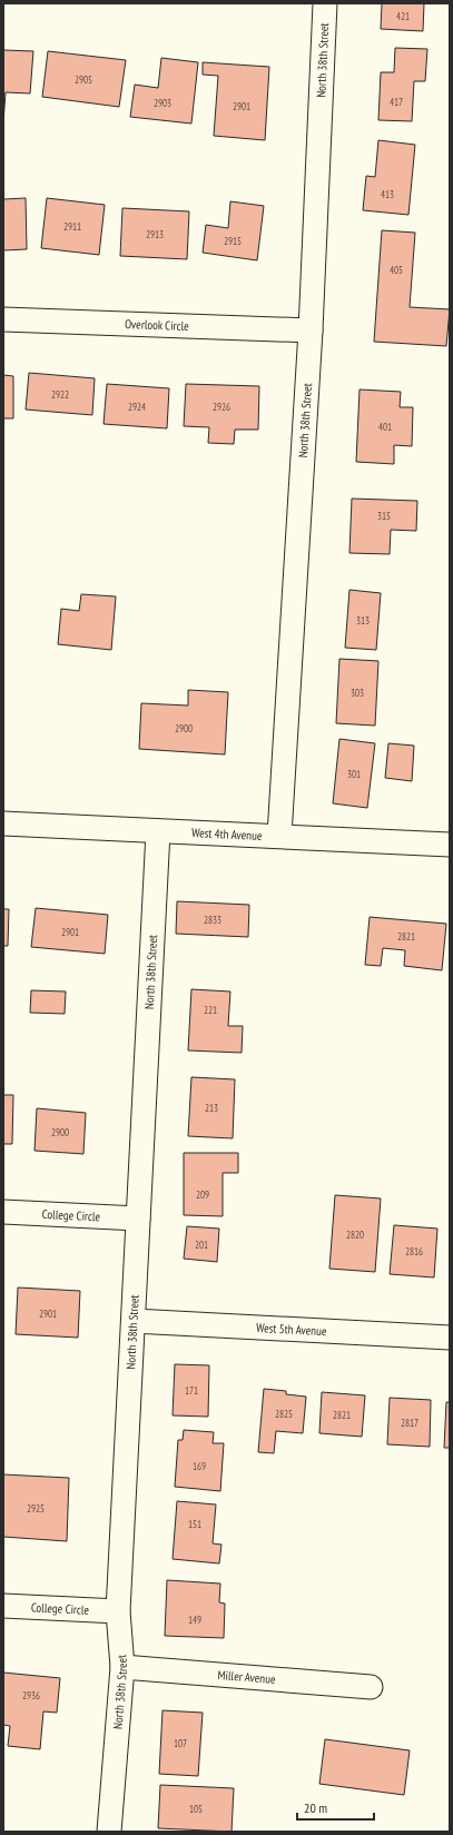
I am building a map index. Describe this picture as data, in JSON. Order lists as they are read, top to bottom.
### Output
{
  "streets": {
    "street": [
      "North 38th Street",
      "Overlook Circle",
      "West 4th Avenue",
      "College Circle",
      "West 5th Avenue",
      "Miller Avenue"
    ]
  },
  "crossings": [
    ["North 38th Street", "Overlook Circle"],
    ["North 38th Street", "West 4th Avenue"],
    ["North 38th Street", "College Circle"],
    ["North 38th Street", "West 5th Avenue"],
    ["North 38th Street", "Miller Avenue"]
  ],
  "house_numbers": [
    "421",
    "2905",
    "417",
    "2903",
    "2901",
    "413",
    "2911",
    "2913",
    "2915",
    "405",
    "2922",
    "2924",
    "2926",
    "401",
    "315",
    "313",
    "303",
    "2900",
    "301",
    "2833",
    "2901",
    "2821",
    "221",
    "213",
    "2900",
    "209",
    "2820",
    "201",
    "2816",
    "2901",
    "171",
    "2825",
    "2821",
    "2817",
    "169",
    "2925",
    "151",
    "149",
    "2936",
    "107",
    "105"
  ],
  "scale_bar": "20 m"
}
